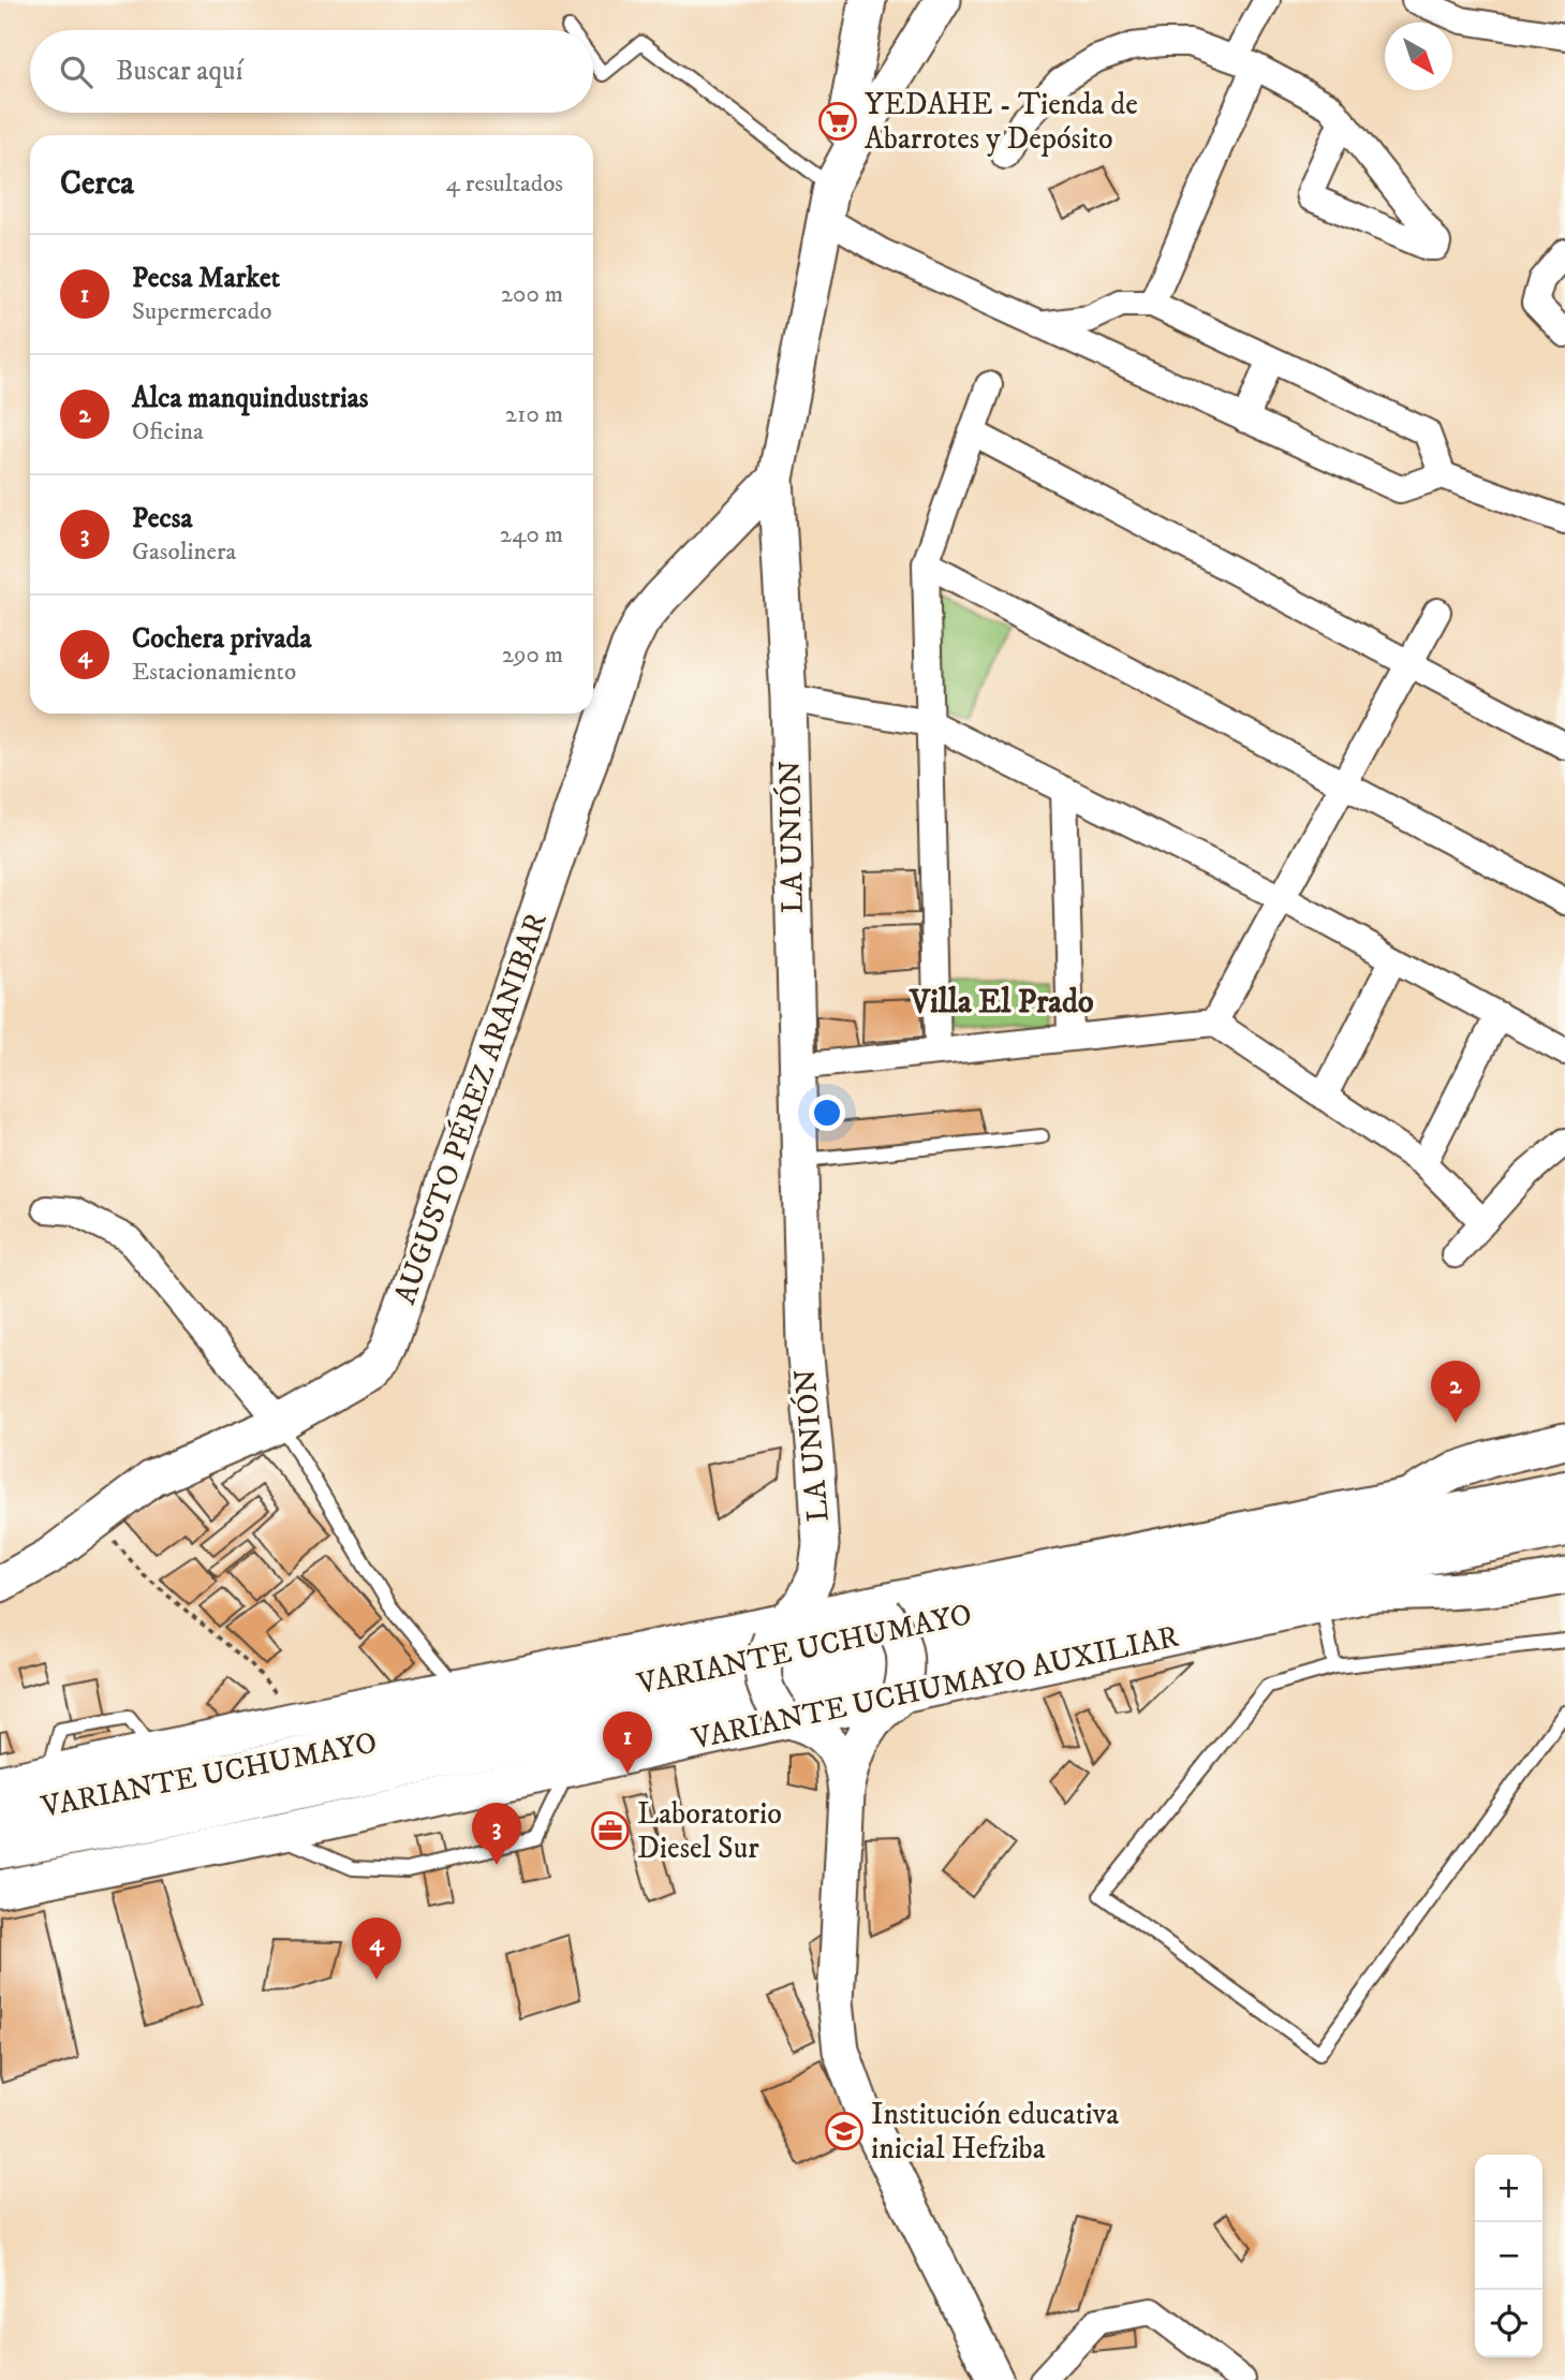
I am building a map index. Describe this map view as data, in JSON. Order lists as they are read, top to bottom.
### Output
{
  "streets": {
    "highway": ["VARIANTE UCHUMAYO"],
    "main road": ["LA UNIÓN", "AUGUSTO PÉREZ ARANIBAR", "VARIANTE UCHUMAYO AUXILIAR"]
  },
  "crossings": [
    ["LA UNIÓN", "AUGUSTO PÉREZ ARANIBAR"]
  ],
  "districts": ["Villa El Prado"],
  "places": {
    "supermarket": ["YEDAHE - Tienda de Abarrotes y Depósito"],
    "office": ["Laboratorio Diesel Sur"],
    "school or university": ["Institución educativa inicial Hefziba"]
  },
  "north": "bottom right",
  "page": {
    "search": "Buscar aquí",
    "heading": ["Cerca", "4 resultados"],
    "list": [
      {
        "mark": "1",
        "name": "Pecsa Market",
        "note": "Supermercado",
        "value": "200 m"
      },
      {
        "mark": "2",
        "name": "Alca manquindustrias",
        "note": "Oficina",
        "value": "210 m"
      },
      {
        "mark": "3",
        "name": "Pecsa",
        "note": "Gasolinera",
        "value": "240 m"
      },
      {
        "mark": "4",
        "name": "Cochera privada",
        "note": "Estacionamiento",
        "value": "290 m"
      }
    ],
    "pins": [
      "2",
      "1",
      "3",
      "4"
    ],
    "map_buttons": ["+", "−"]
  }
}
